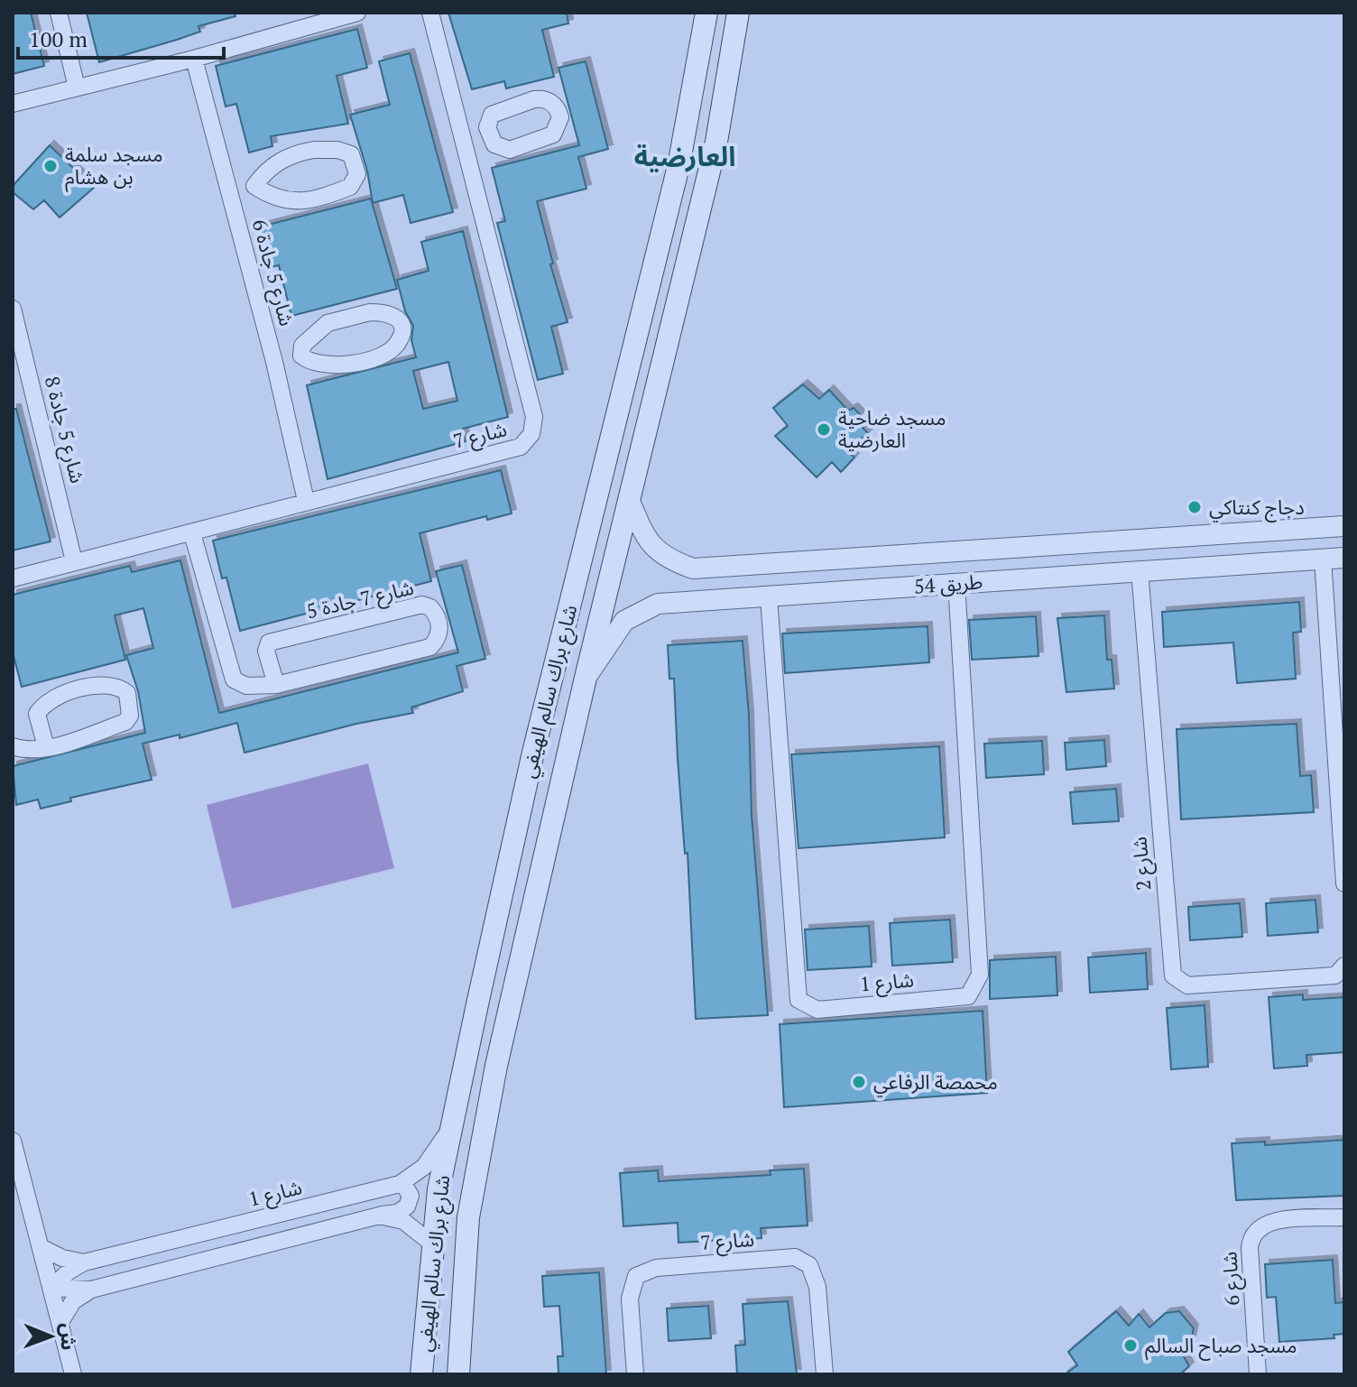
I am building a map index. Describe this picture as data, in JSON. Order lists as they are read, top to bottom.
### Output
{
  "streets": {
    "main road": ["شارع براك سالم الهيفي"],
    "street": [
      "شارع 5 جادة 6",
      "شارع 5 جادة 8",
      "شارع 7",
      "طريق 54",
      "شارع 7 جادة 5",
      "شارع 2",
      "شارع 1",
      "شارع 6"
    ]
  },
  "crossings": [
    ["شارع 5 جادة 6", "شارع 7"],
    ["شارع 5 جادة 8", "شارع 7"],
    ["شارع 7", "شارع 7 جادة 5"],
    ["طريق 54", "شارع براك سالم الهيفي"],
    ["طريق 54", "شارع 2"],
    ["طريق 54", "شارع 1"],
    ["شارع براك سالم الهيفي", "شارع 1"]
  ],
  "districts": ["العارضية"],
  "places": [
    "مسجد سلمة بن هشام",
    "مسجد ضاحية العارضية",
    "دجاج كنتاكي",
    "محمصة الرفاعي",
    "مسجد صباح السالم"
  ],
  "scale_bar": "100 m",
  "north": "right"
}
